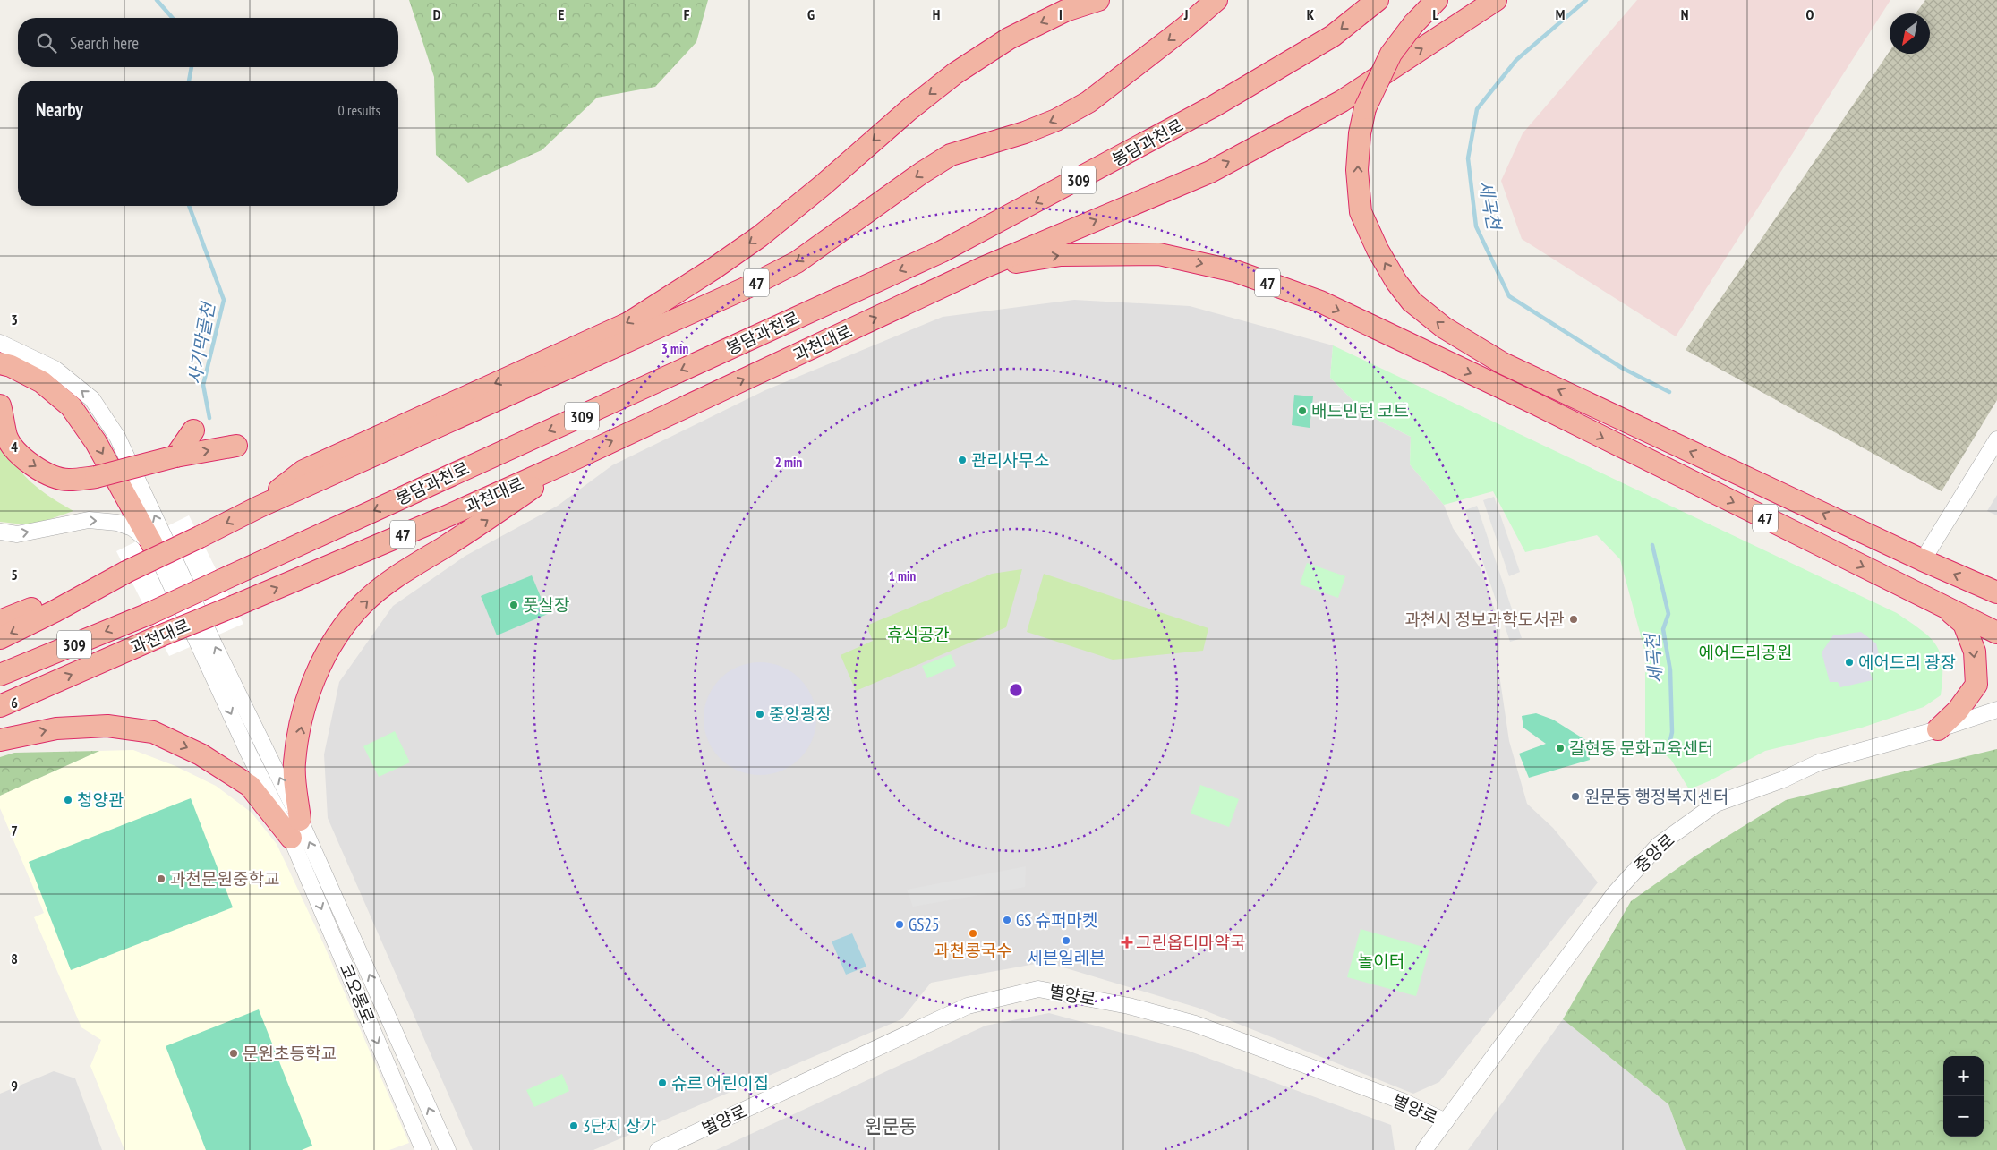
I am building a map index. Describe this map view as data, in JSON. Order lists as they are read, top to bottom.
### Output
{
  "streets": {
    "highway": [
      "봉담과천로",
      "309",
      "47",
      "과천대로"
    ],
    "street": ["중앙로", "코오롱로", "별양로"]
  },
  "crossings": [
    ["47", "과천대로"],
    ["중앙로", "별양로"]
  ],
  "districts": ["원문동"],
  "water": ["세곡천", "사기막골천"],
  "parks": ["휴식공간", "에어드리공원", "놀이터"],
  "places": {
    "other": [
      "배드민턴 코트",
      "관리사무소",
      "풋살장",
      "과천시 정보과학도서관",
      "에어드리 광장",
      "중앙광장",
      "갈현동 문화교육센터",
      "원문동 행정복지센터",
      "청양관",
      "과천문원중학교",
      "GS 슈퍼마켓",
      "GS25",
      "과천콩국수",
      "세븐일레븐",
      "문원초등학교",
      "슈르 어린이집",
      "3단지 상가"
    ],
    "health": ["그린옵티마약국"]
  },
  "north": "bottom left",
  "page": {
    "search": "Search here",
    "heading": ["Nearby", "0 results"],
    "map_buttons": ["+", "−"]
  },
  "grid": {
    "columns": [
      "D",
      "E",
      "F",
      "G",
      "H",
      "I",
      "J",
      "K",
      "L",
      "M",
      "N",
      "O"
    ],
    "rows": [
      "3",
      "4",
      "5",
      "6",
      "7",
      "8",
      "9"
    ]
  },
  "rings": ["3 min", "2 min", "1 min"]
}
